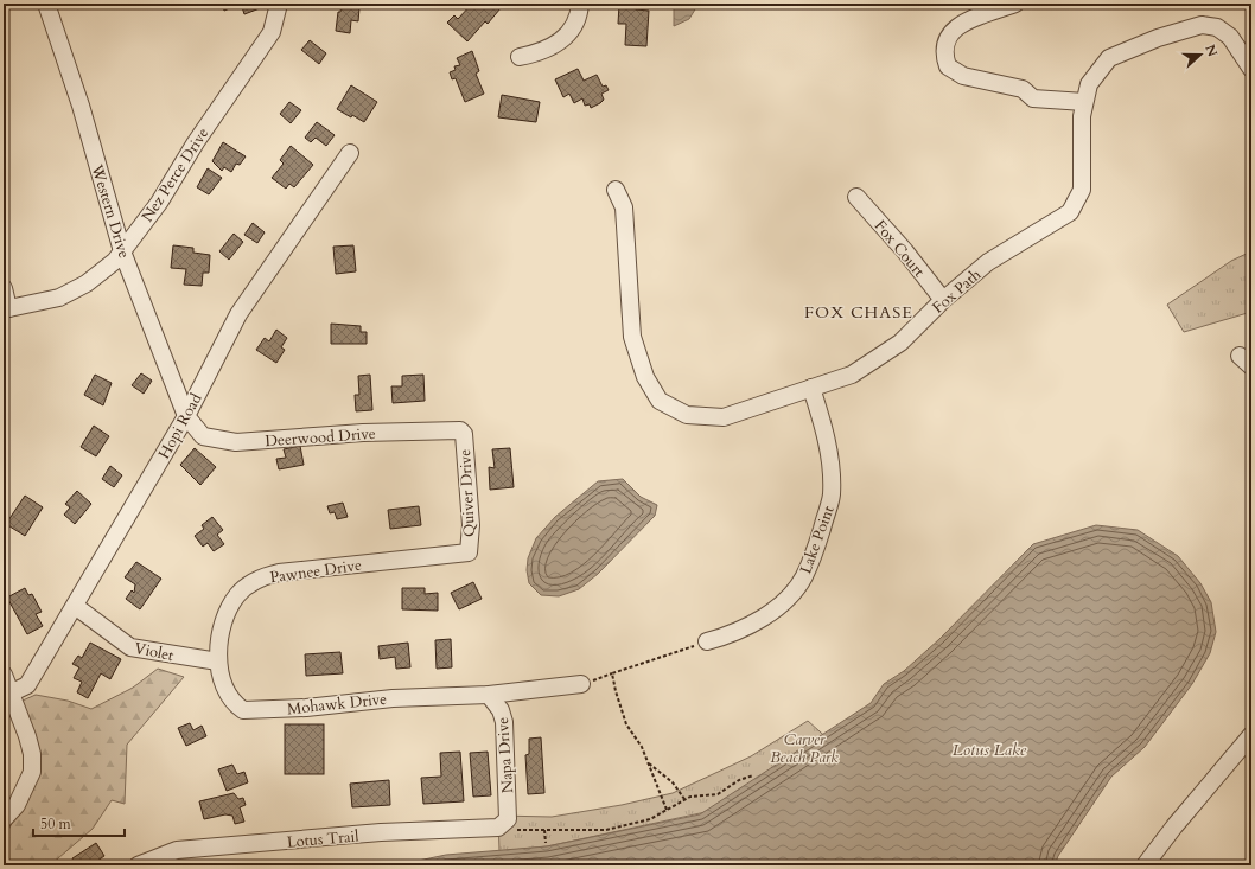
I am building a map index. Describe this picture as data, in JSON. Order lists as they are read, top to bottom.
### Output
{
  "streets": {
    "street": [
      "Nez Perce Drive",
      "Western Drive",
      "Fox Court",
      "Fox Path",
      "Hopi Road",
      "Deerwood Drive",
      "Quiver Drive",
      "Lake Point",
      "Pawnee Drive",
      "Violet",
      "Mohawk Drive",
      "Napa Drive",
      "Lotus Trail"
    ]
  },
  "crossings": [
    ["Nez Perce Drive", "Western Drive"],
    ["Western Drive", "Hopi Road"],
    ["Western Drive", "Deerwood Drive"],
    ["Fox Court", "Fox Path"],
    ["Fox Path", "Lake Point"],
    ["Hopi Road", "Deerwood Drive"],
    ["Hopi Road", "Violet"],
    ["Deerwood Drive", "Quiver Drive"],
    ["Quiver Drive", "Pawnee Drive"],
    ["Pawnee Drive", "Violet"],
    ["Pawnee Drive", "Mohawk Drive"],
    ["Violet", "Mohawk Drive"],
    ["Mohawk Drive", "Napa Drive"],
    ["Napa Drive", "Lotus Trail"]
  ],
  "districts": ["FOX CHASE"],
  "water": ["Lotus Lake"],
  "parks": ["Carver Beach Park"],
  "scale_bar": "50 m",
  "north": "right"
}
